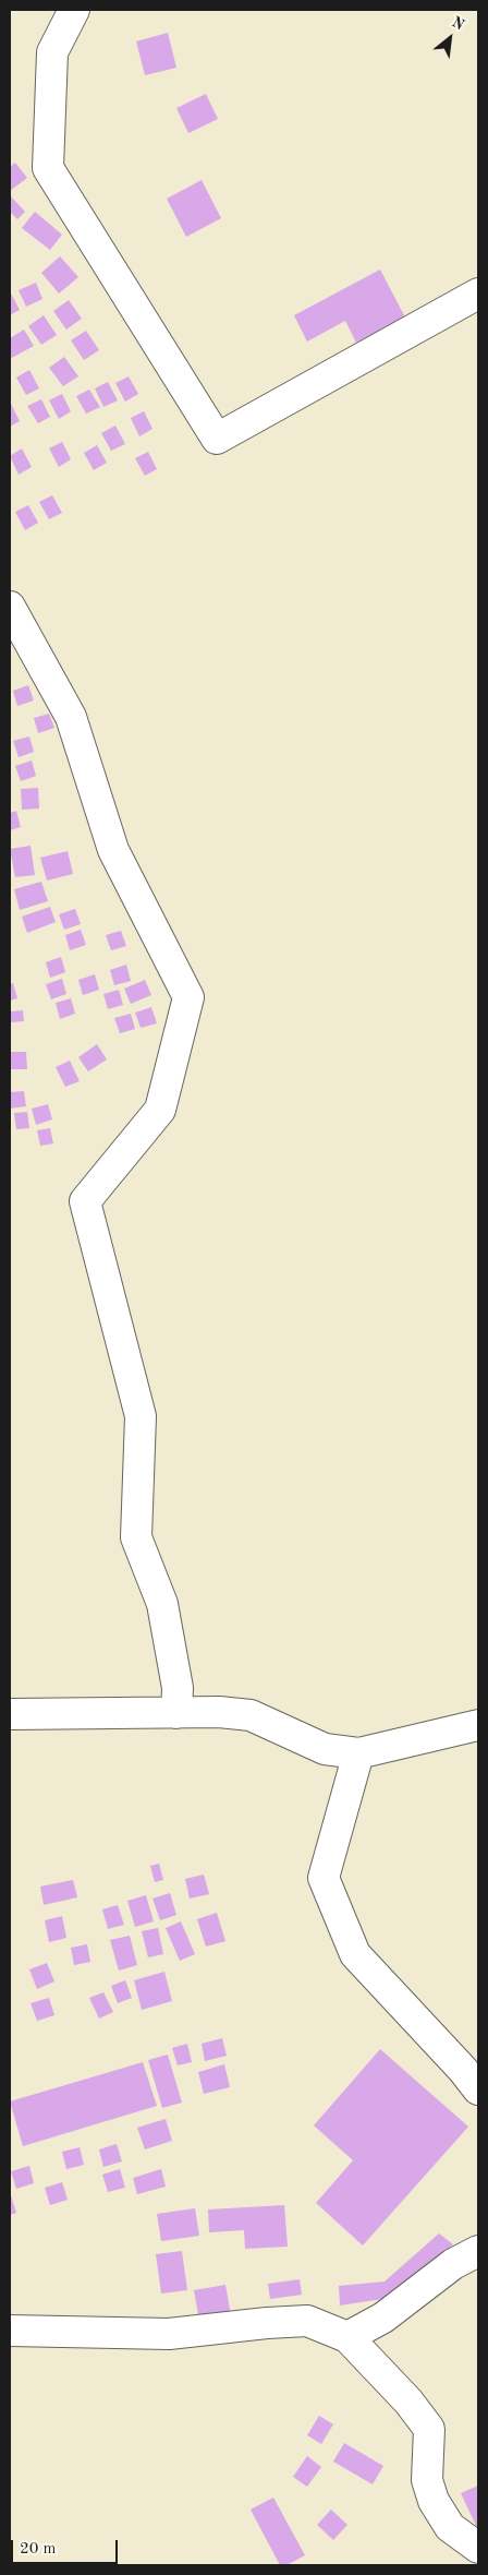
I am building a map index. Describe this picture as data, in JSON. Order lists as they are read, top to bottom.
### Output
{
  "scale_bar": "20 m",
  "north": "top right"
}
